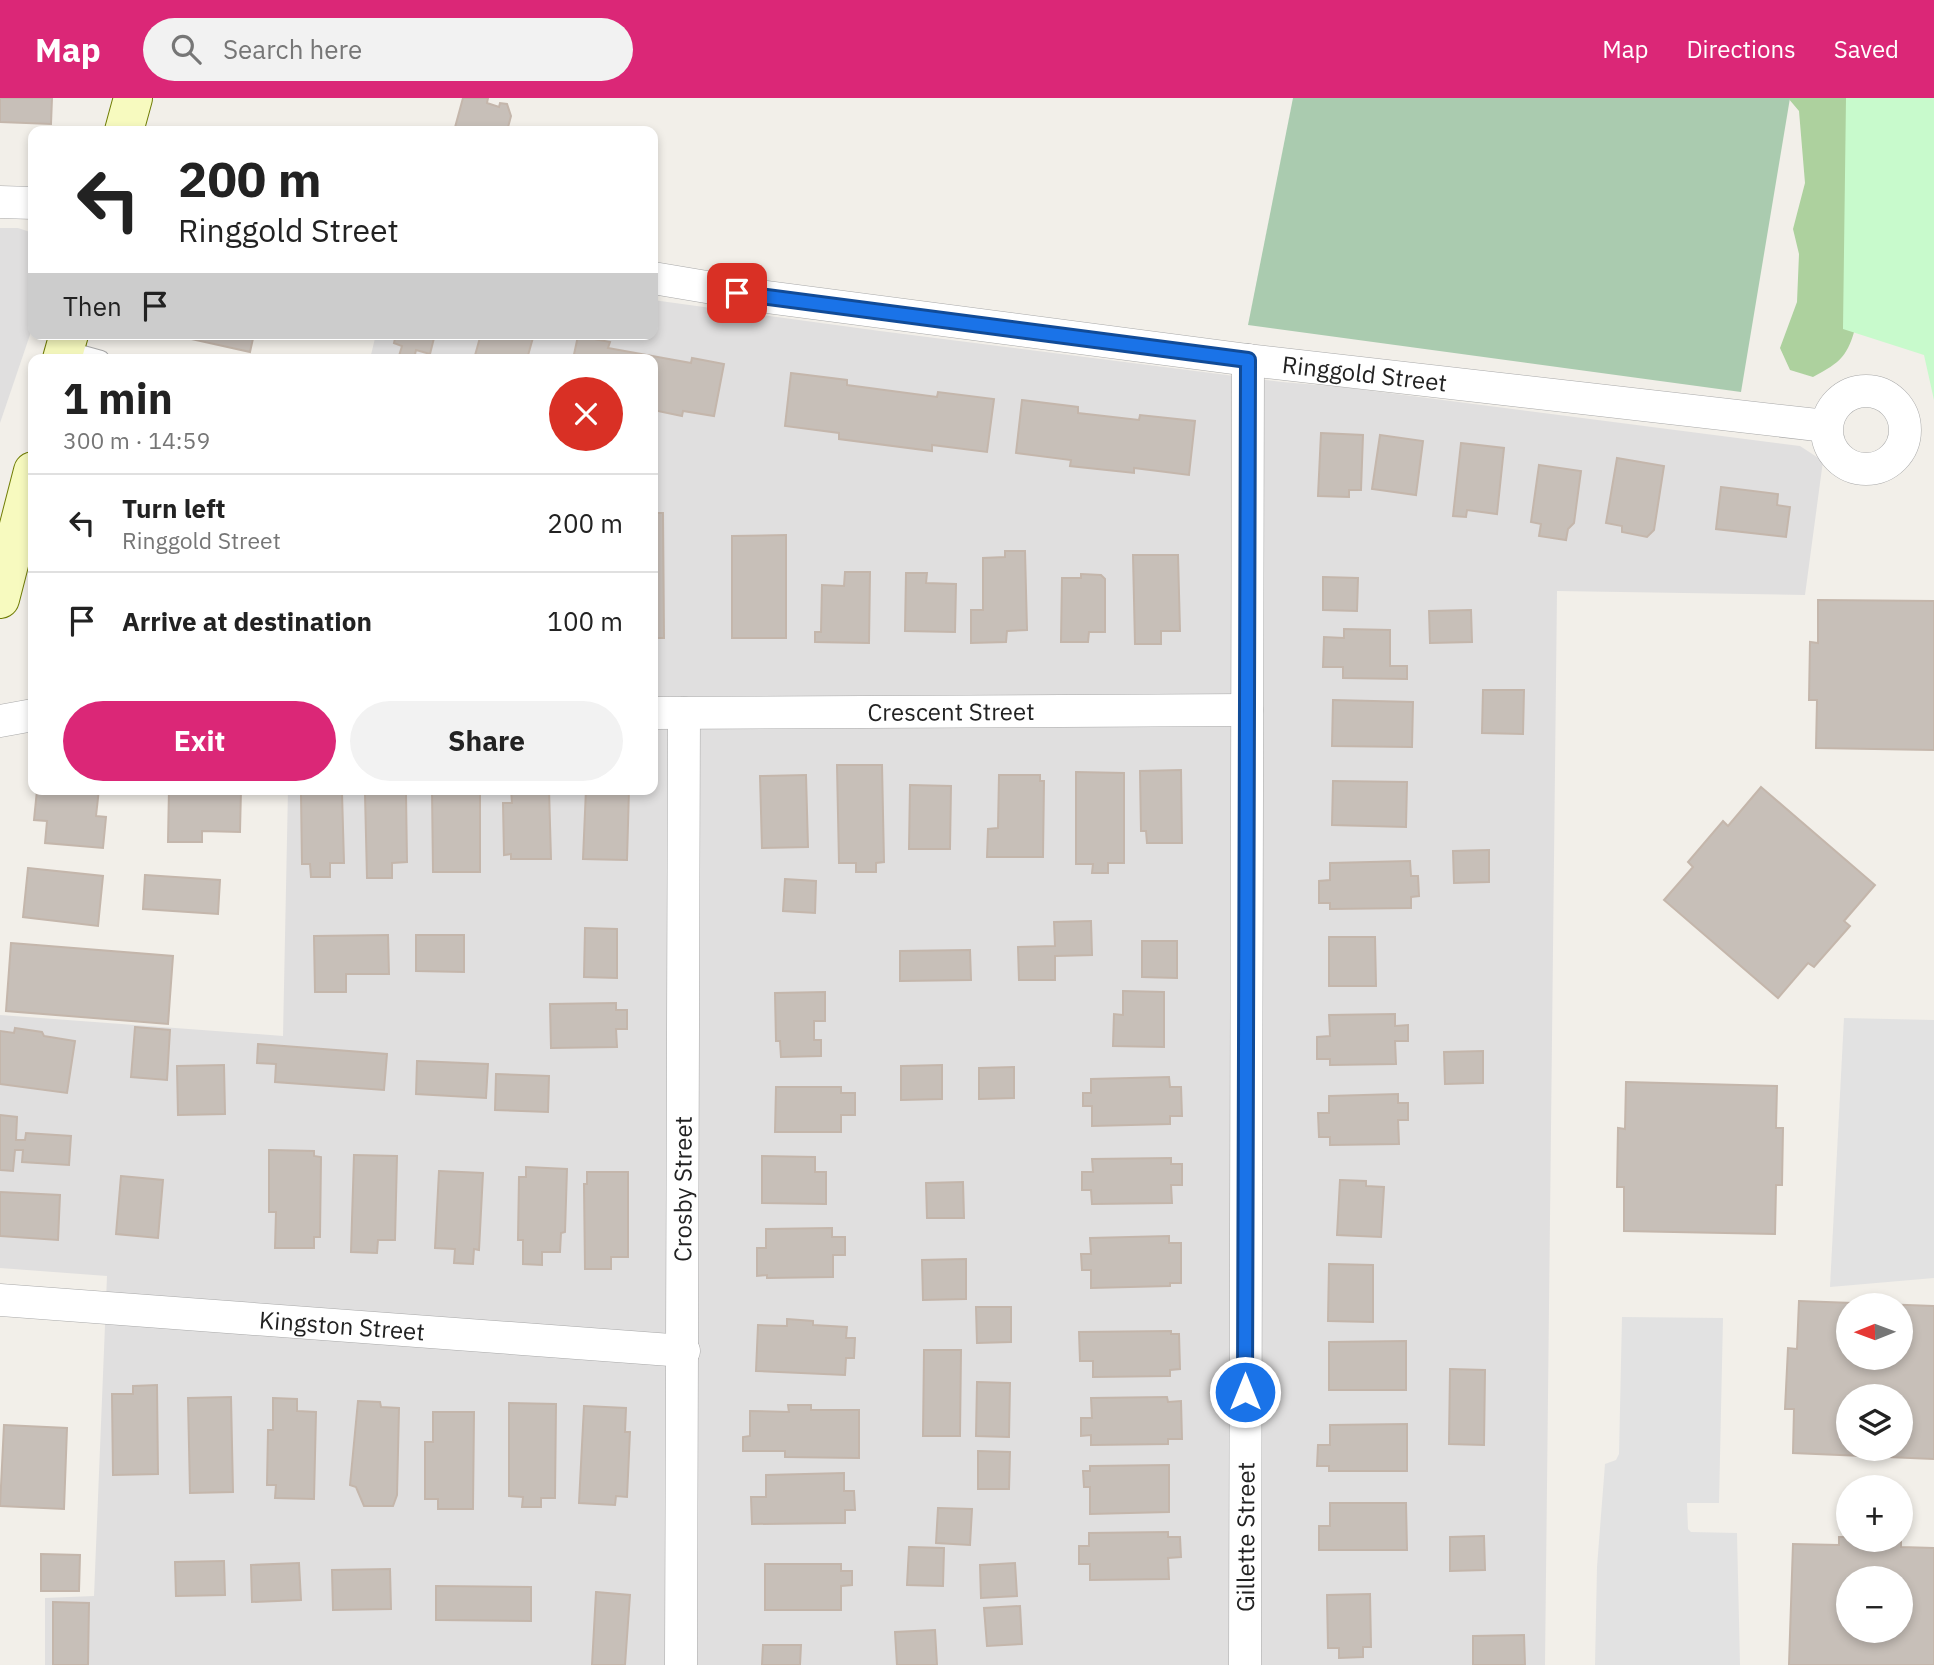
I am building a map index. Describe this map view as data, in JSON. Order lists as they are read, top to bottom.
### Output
{
  "streets": {
    "street": [
      "Ringgold Street",
      "Crescent Street",
      "Crosby Street",
      "Kingston Street",
      "Gillette Street"
    ]
  },
  "crossings": [
    ["Ringgold Street", "Gillette Street"],
    ["Crescent Street", "Crosby Street"],
    ["Crescent Street", "Gillette Street"],
    ["Crosby Street", "Kingston Street"]
  ],
  "north": "left",
  "page": {
    "header": "Map",
    "search": "Search here",
    "nav": ["Map", "Directions", "Saved"],
    "turn": ["200 m", "Ringgold Street"],
    "then": "Then",
    "heading": ["1 min", "300 m · 14:59"],
    "list": [
      {
        "name": "Turn left",
        "note": "Ringgold Street",
        "value": "200 m"
      },
      {
        "name": "Arrive at destination",
        "value": "100 m"
      }
    ],
    "buttons": ["Exit", "Share"],
    "map_buttons": ["+", "−"]
  }
}
